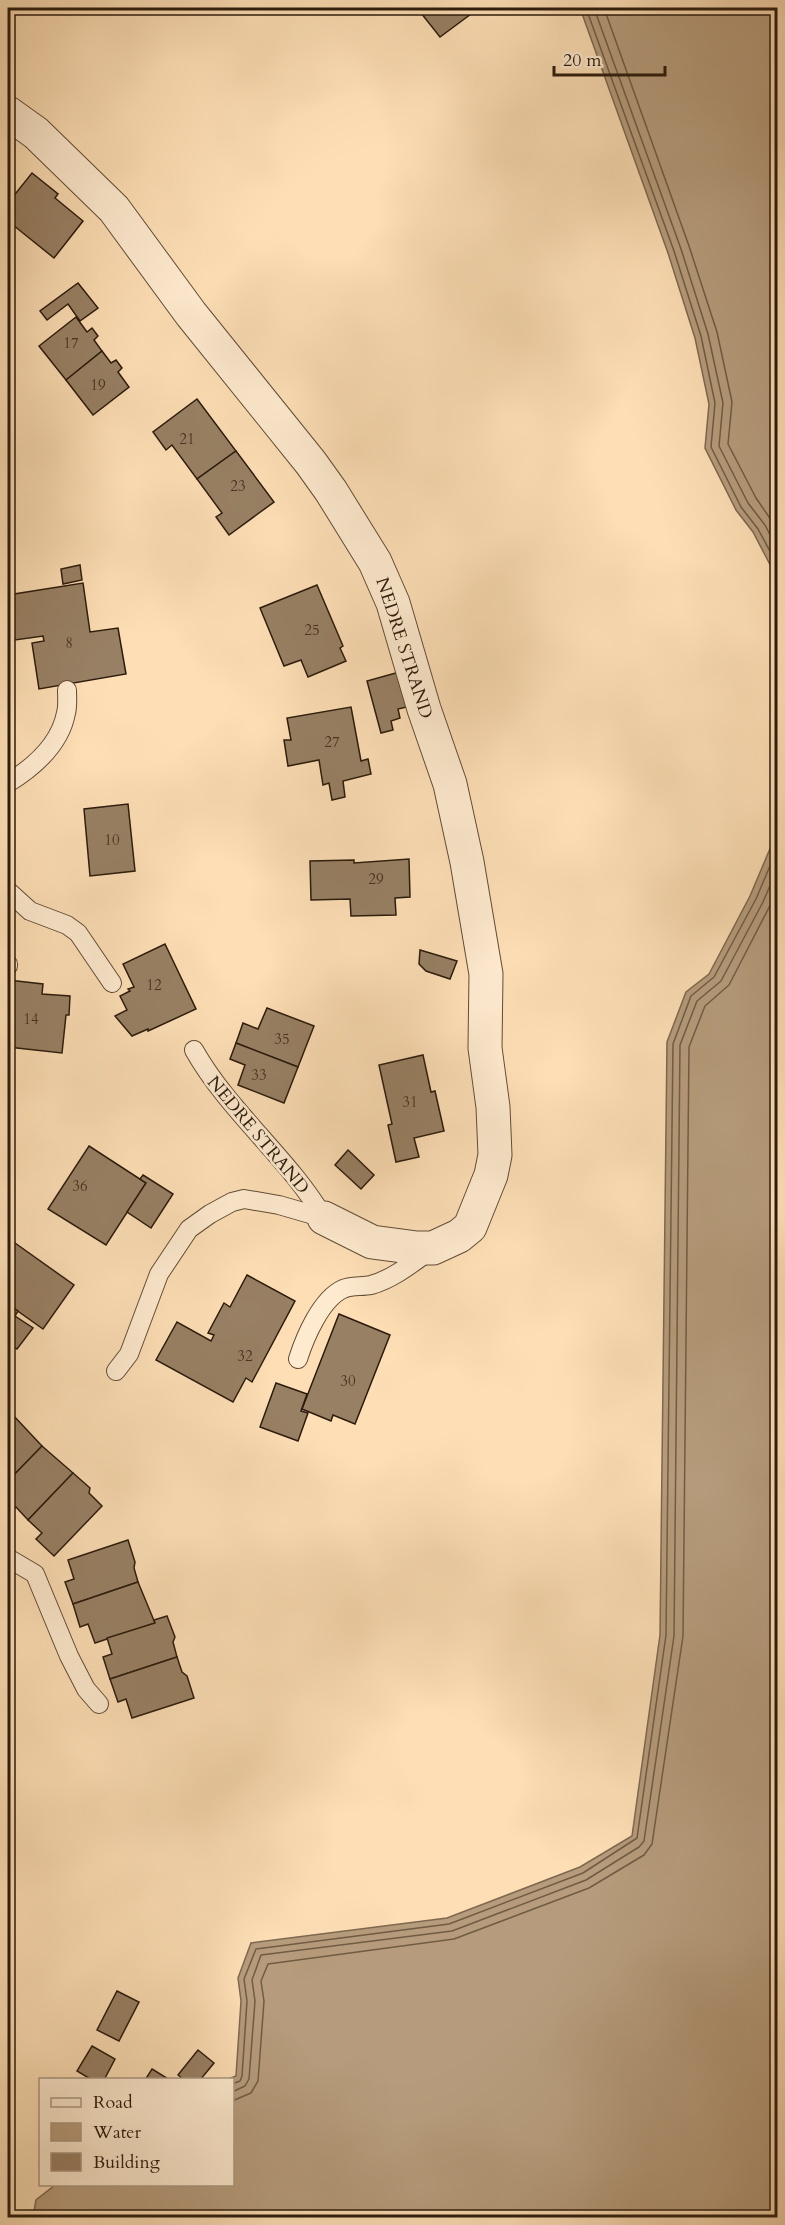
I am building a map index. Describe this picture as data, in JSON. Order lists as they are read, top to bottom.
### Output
{
  "streets": {
    "street": ["NEDRE STRAND"]
  },
  "house_numbers": [
    "17",
    "19",
    "21",
    "23",
    "25",
    "8",
    "27",
    "10",
    "29",
    "12",
    "14",
    "35",
    "33",
    "31",
    "36",
    "32",
    "30"
  ],
  "legend": ["Road", "Water", "Building"],
  "scale_bar": "20 m"
}
